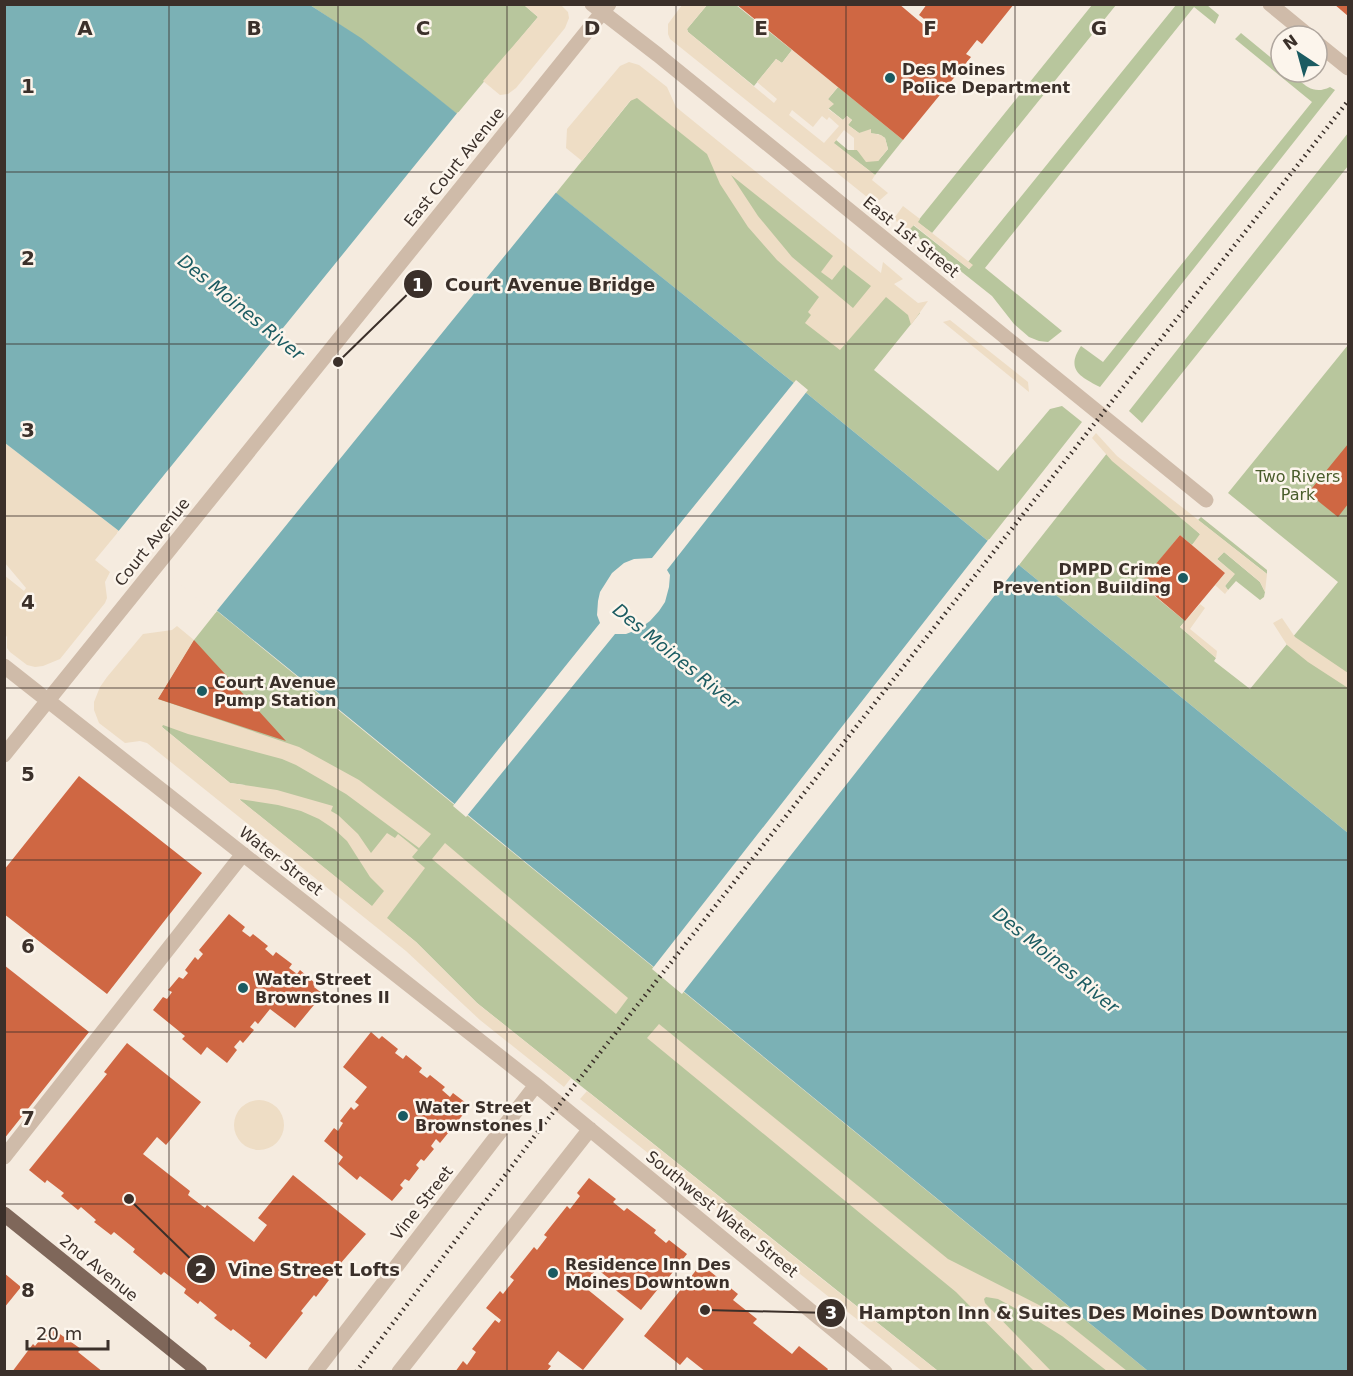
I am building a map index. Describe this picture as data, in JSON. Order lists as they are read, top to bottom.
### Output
{
  "streets": {
    "main road": ["2nd Avenue"],
    "street": [
      "East Court Avenue",
      "East 1st Street",
      "Court Avenue",
      "Water Street",
      "Vine Street",
      "Southwest Water Street"
    ]
  },
  "crossings": [
    ["East Court Avenue", "East 1st Street"],
    ["East Court Avenue", "Court Avenue"],
    ["Court Avenue", "Water Street"],
    ["Water Street", "Vine Street"],
    ["Water Street", "Southwest Water Street"],
    ["Vine Street", "Southwest Water Street"]
  ],
  "water": ["Des Moines River"],
  "parks": ["Two Rivers Park"],
  "places": [
    "Des Moines Police Department",
    "Court Avenue Bridge",
    "DMPD Crime Prevention Building",
    "Court Avenue Pump Station",
    "Water Street Brownstones II",
    "Water Street Brownstones I",
    "Vine Street Lofts",
    "Residence Inn Des Moines Downtown",
    "Hampton Inn & Suites Des Moines Downtown"
  ],
  "scale_bar": "20 m",
  "north": "top left",
  "grid": {
    "columns": [
      "A",
      "B",
      "C",
      "D",
      "E",
      "F",
      "G"
    ],
    "rows": [
      "1",
      "2",
      "3",
      "4",
      "5",
      "6",
      "7",
      "8"
    ]
  }
}
